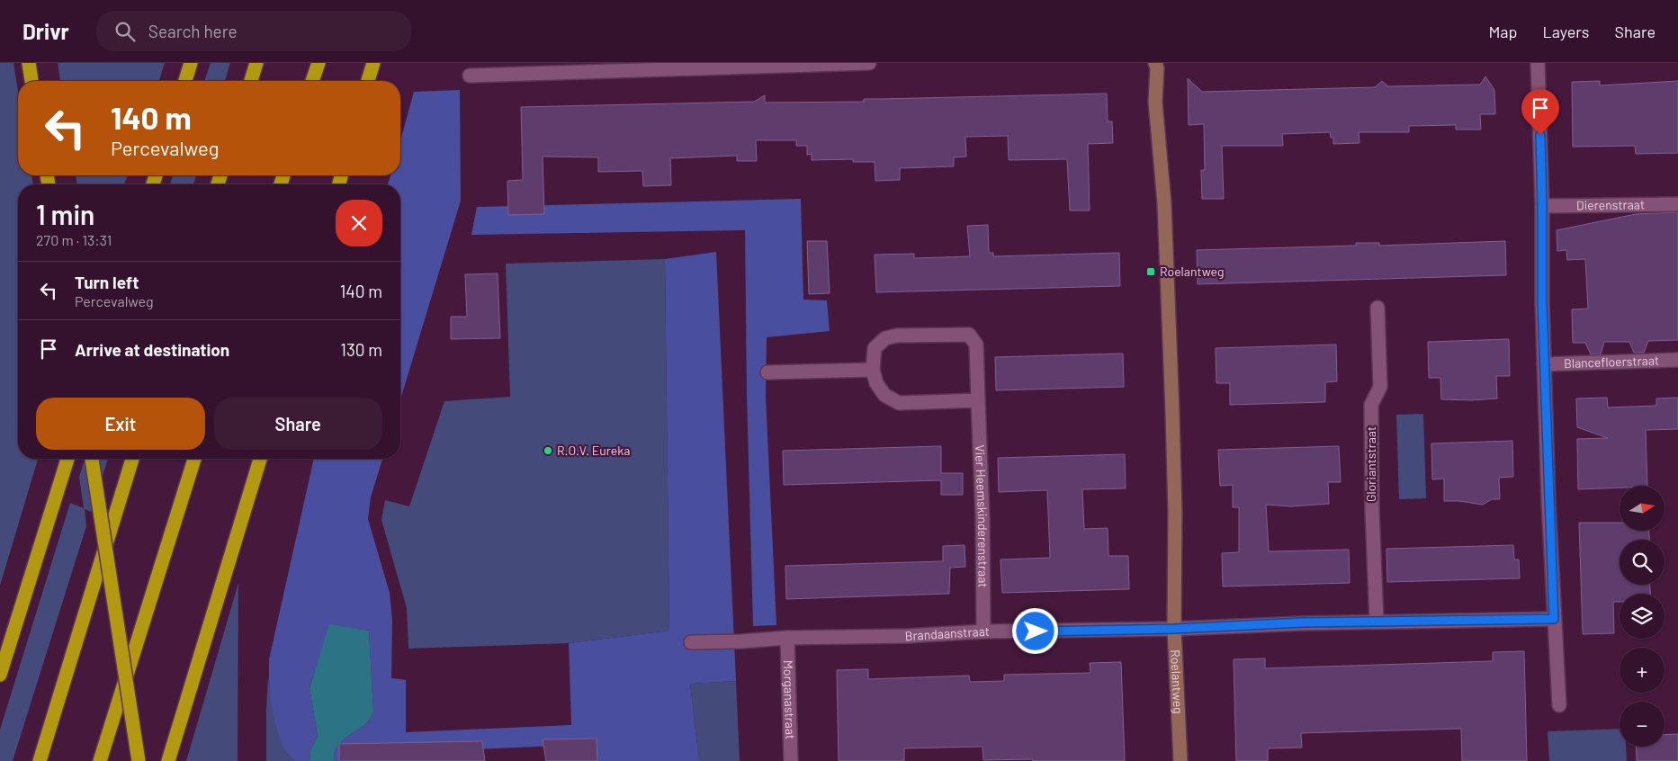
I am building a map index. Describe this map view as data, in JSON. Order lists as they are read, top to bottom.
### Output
{
  "streets": {
    "street": [
      "Dierenstraat",
      "Blancefloerstraat",
      "Gloriantstraat",
      "Vier Heemskinderenstraat",
      "Brandaanstraat",
      "Roelantweg",
      "Morganastraat"
    ]
  },
  "crossings": [
    ["Gloriantstraat", "Brandaanstraat"],
    ["Vier Heemskinderenstraat", "Brandaanstraat"],
    ["Brandaanstraat", "Roelantweg"],
    ["Brandaanstraat", "Morganastraat"]
  ],
  "places": {
    "transit": ["Roelantweg"],
    "other": ["R.O.V. Eureka"]
  },
  "north": "right",
  "page": {
    "header": "Drivr",
    "search": "Search here",
    "nav": ["Map", "Layers", "Share"],
    "turn": ["140 m", "Percevalweg"],
    "heading": ["1 min", "270 m · 13:31"],
    "list": [
      {
        "name": "Turn left",
        "note": "Percevalweg",
        "value": "140 m"
      },
      {
        "name": "Arrive at destination",
        "value": "130 m"
      }
    ],
    "buttons": ["Exit", "Share"],
    "map_buttons": ["+", "−"]
  }
}
